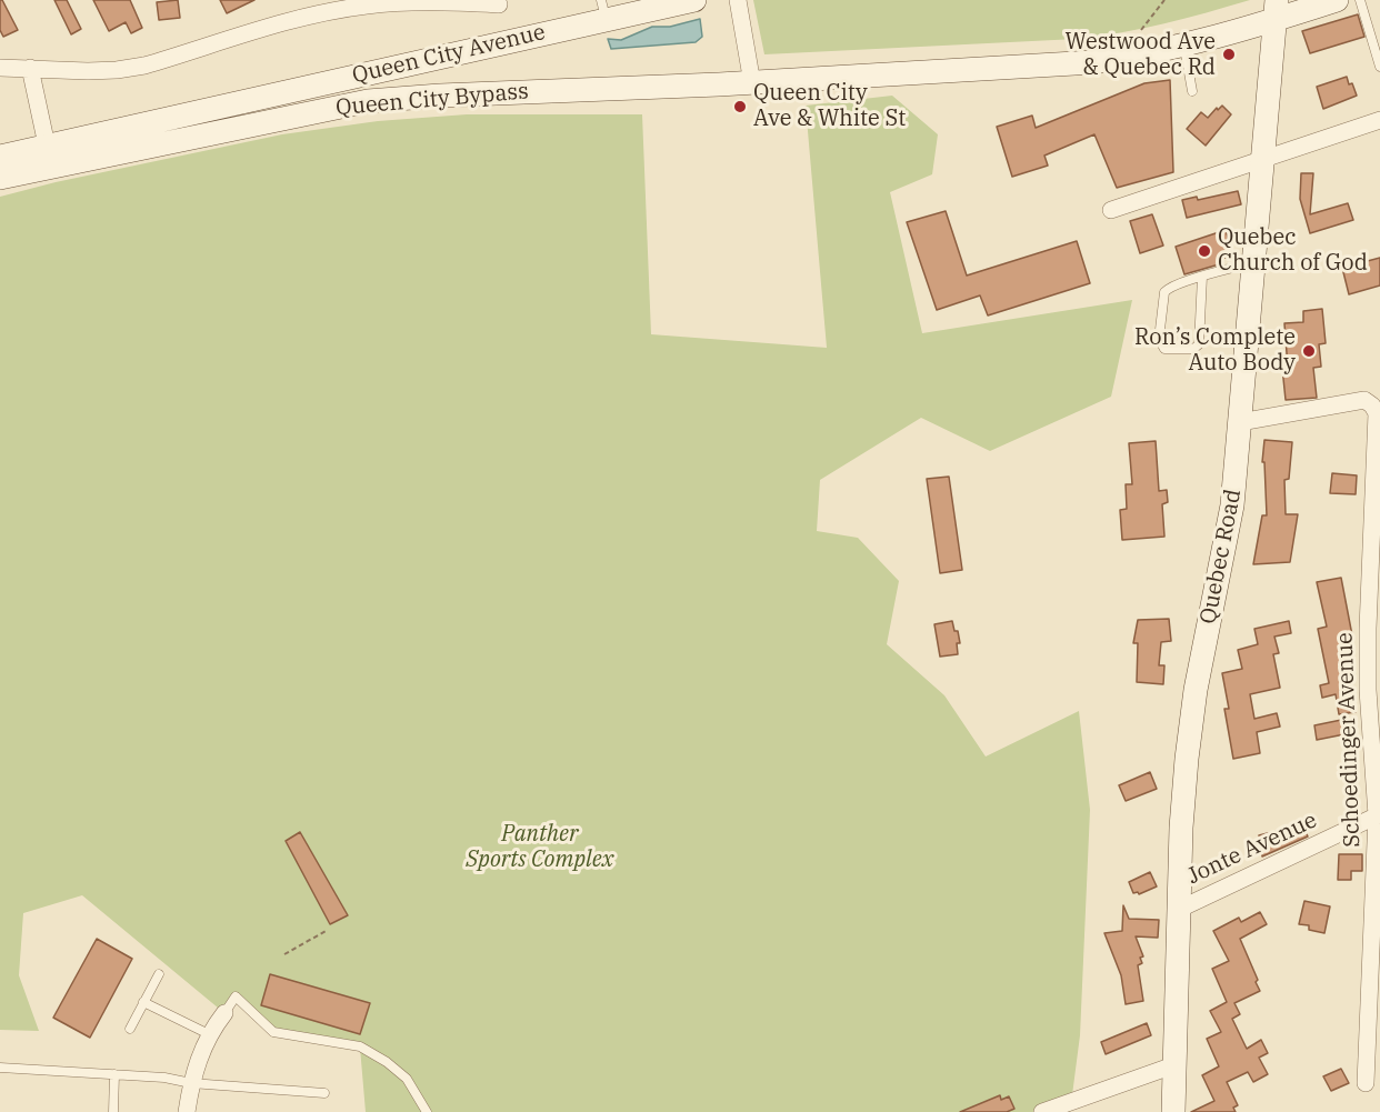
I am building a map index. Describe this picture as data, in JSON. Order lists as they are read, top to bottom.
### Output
{
  "streets": {
    "main road": ["Queen City Avenue", "Queen City Bypass", "Quebec Road"],
    "street": ["Schoedinger Avenue", "Jonte Avenue"]
  },
  "crossings": [
    ["Queen City Avenue", "Queen City Bypass"],
    ["Queen City Bypass", "Quebec Road"],
    ["Quebec Road", "Schoedinger Avenue"],
    ["Quebec Road", "Jonte Avenue"],
    ["Schoedinger Avenue", "Jonte Avenue"]
  ],
  "parks": ["Panther Sports Complex"],
  "places": [
    "Westwood Ave & Quebec Rd",
    "Queen City Ave & White St",
    "Quebec Church of God",
    "Ron’s Complete Auto Body"
  ]
}
